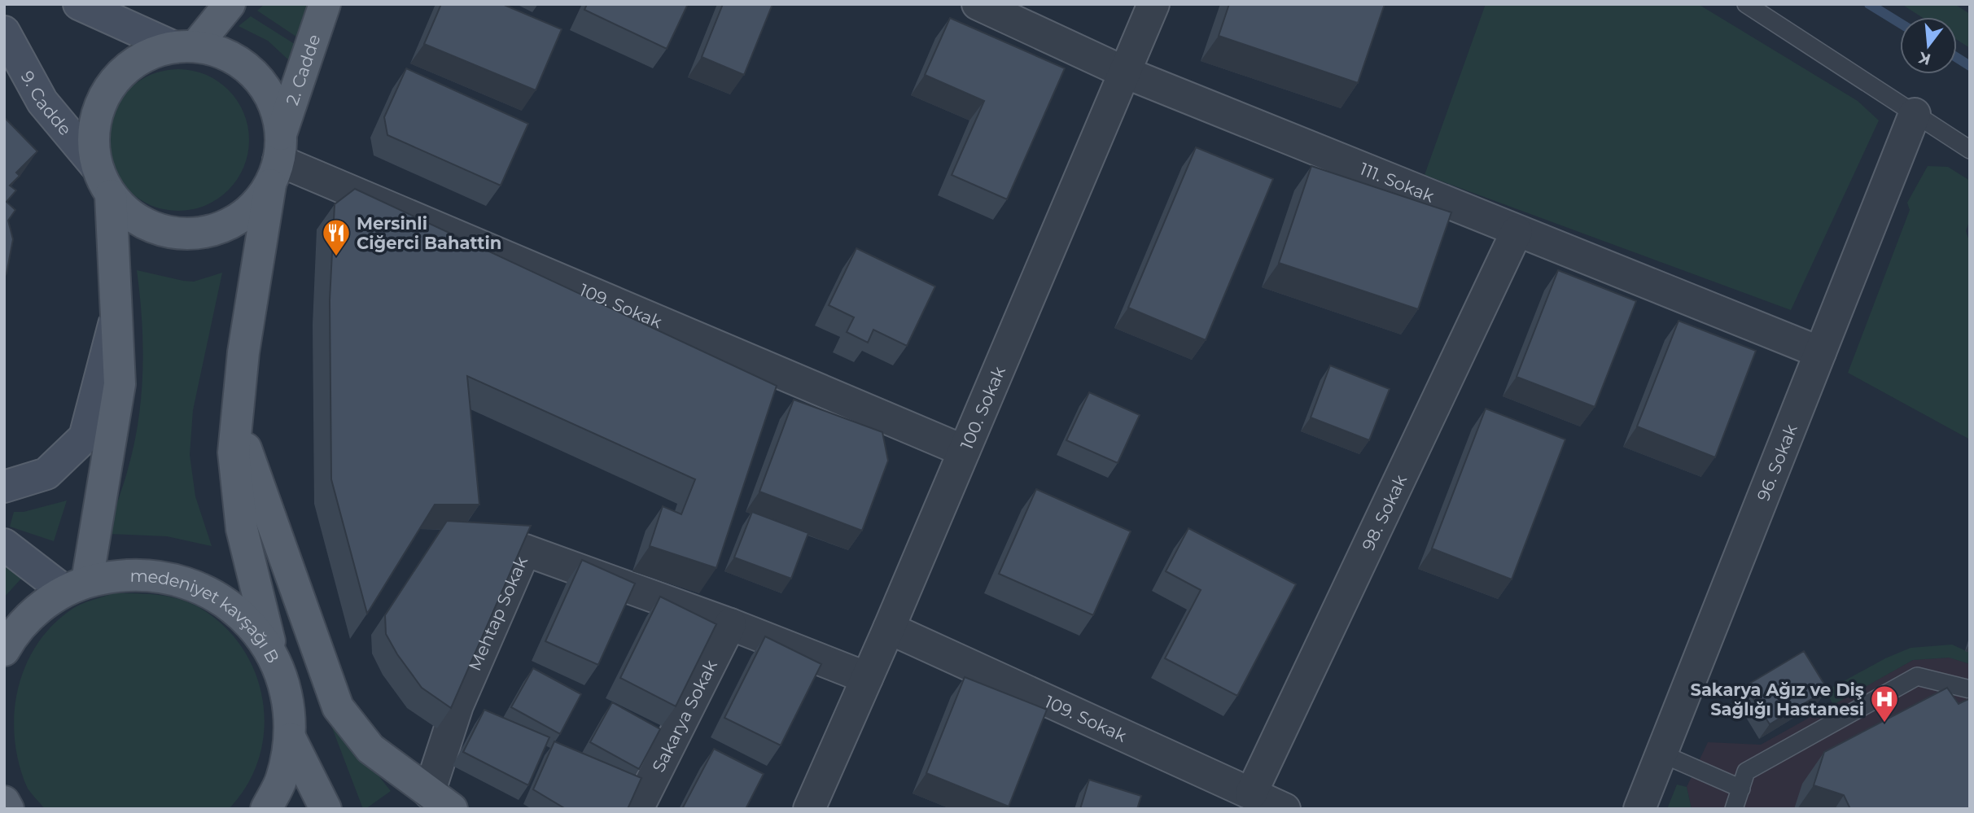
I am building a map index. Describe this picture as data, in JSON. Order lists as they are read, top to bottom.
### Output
{
  "streets": {
    "main road": ["2. Cadde", "9. Cadde", "medeniyet kavşağı B"],
    "street": [
      "111. Sokak",
      "109. Sokak",
      "100. Sokak",
      "96. Sokak",
      "98. Sokak",
      "Mehtap Sokak",
      "Sakarya Sokak"
    ]
  },
  "crossings": [
    ["2. Cadde", "9. Cadde"],
    ["2. Cadde", "109. Sokak"],
    ["9. Cadde", "109. Sokak"],
    ["111. Sokak", "100. Sokak"],
    ["111. Sokak", "96. Sokak"],
    ["111. Sokak", "98. Sokak"],
    ["109. Sokak", "100. Sokak"],
    ["109. Sokak", "98. Sokak"],
    ["100. Sokak", "Mehtap Sokak"],
    ["Mehtap Sokak", "Sakarya Sokak"]
  ],
  "places": {
    "restaurant": ["Mersinli Ciğerci Bahattin"],
    "hospital": ["Sakarya Ağız ve Diş Sağlığı Hastanesi"]
  },
  "north": "bottom"
}
